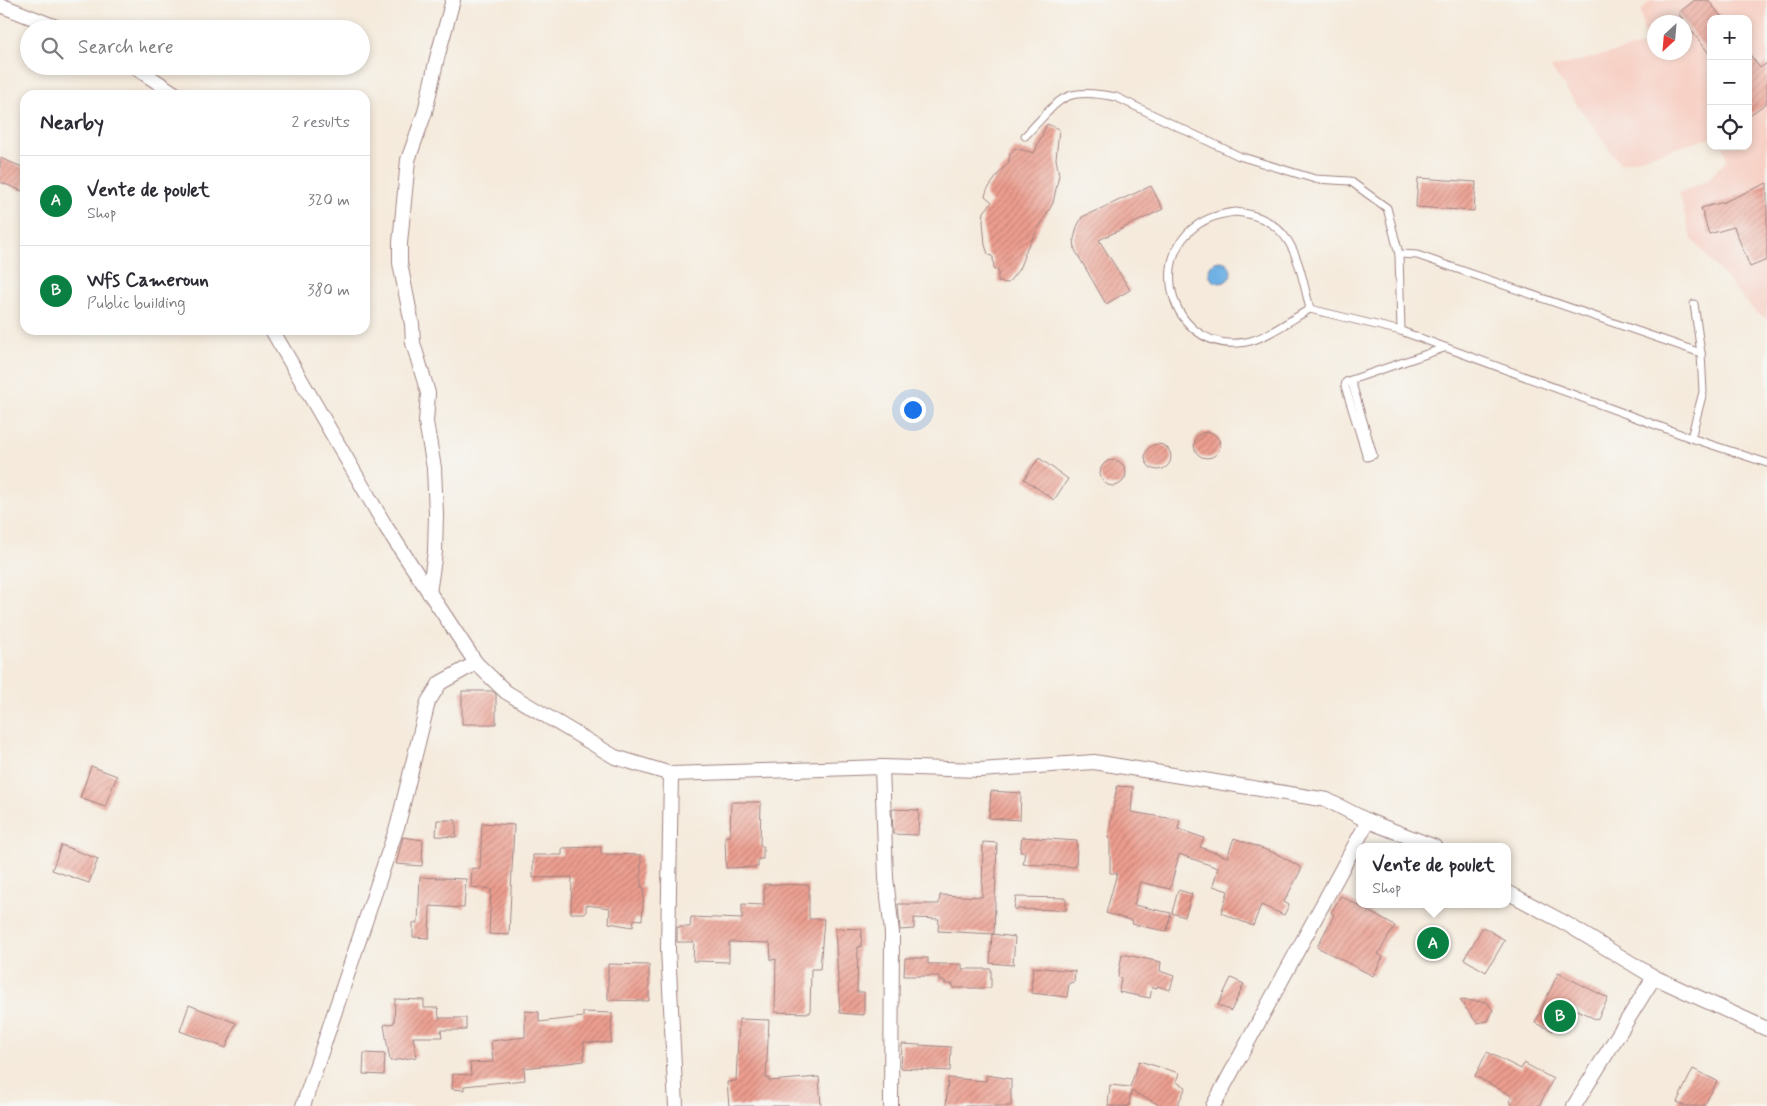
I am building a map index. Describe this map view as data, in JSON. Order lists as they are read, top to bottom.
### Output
{
  "north": "bottom left",
  "page": {
    "map_buttons": ["+", "−"],
    "search": "Search here",
    "heading": ["Nearby", "2 results"],
    "list": [
      {
        "mark": "A",
        "name": "Vente de poulet",
        "note": "Shop",
        "value": "320 m"
      },
      {
        "mark": "B",
        "name": "Wfs Cameroun",
        "note": "Public building",
        "value": "380 m"
      }
    ],
    "popup": ["Vente de poulet", "Shop"],
    "pins": ["A", "B"]
  }
}
